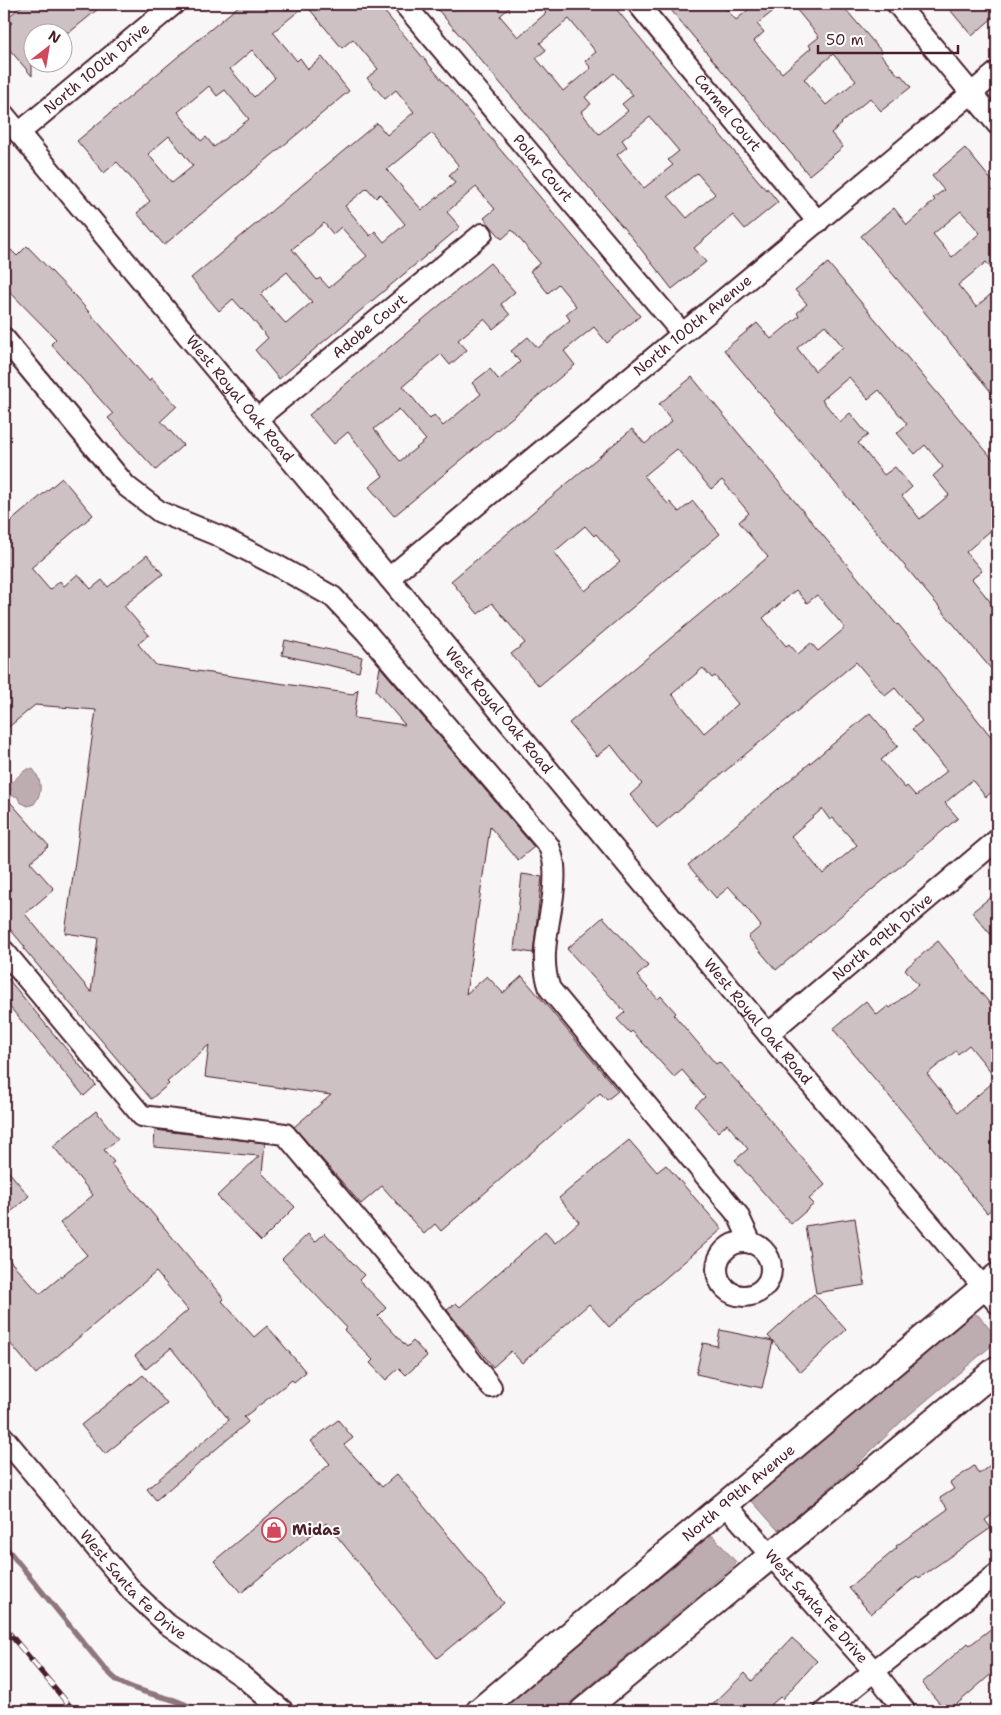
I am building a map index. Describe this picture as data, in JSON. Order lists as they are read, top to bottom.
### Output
{
  "streets": {
    "main road": ["North 99th Avenue"],
    "street": [
      "North 100th Drive",
      "Carmel Court",
      "Polar Court",
      "North 100th Avenue",
      "Adobe Court",
      "West Royal Oak Road",
      "North 99th Drive",
      "West Santa Fe Drive"
    ]
  },
  "crossings": [
    ["North 100th Drive", "West Royal Oak Road"],
    ["Carmel Court", "North 100th Avenue"],
    ["Polar Court", "North 100th Avenue"],
    ["North 100th Avenue", "West Royal Oak Road"],
    ["Adobe Court", "West Royal Oak Road"],
    ["West Royal Oak Road", "North 99th Drive"],
    ["West Royal Oak Road", "North 99th Avenue"],
    ["North 99th Avenue", "West Santa Fe Drive"]
  ],
  "places": {
    "shop": ["Midas"]
  },
  "scale_bar": "50 m",
  "north": "top right"
}
